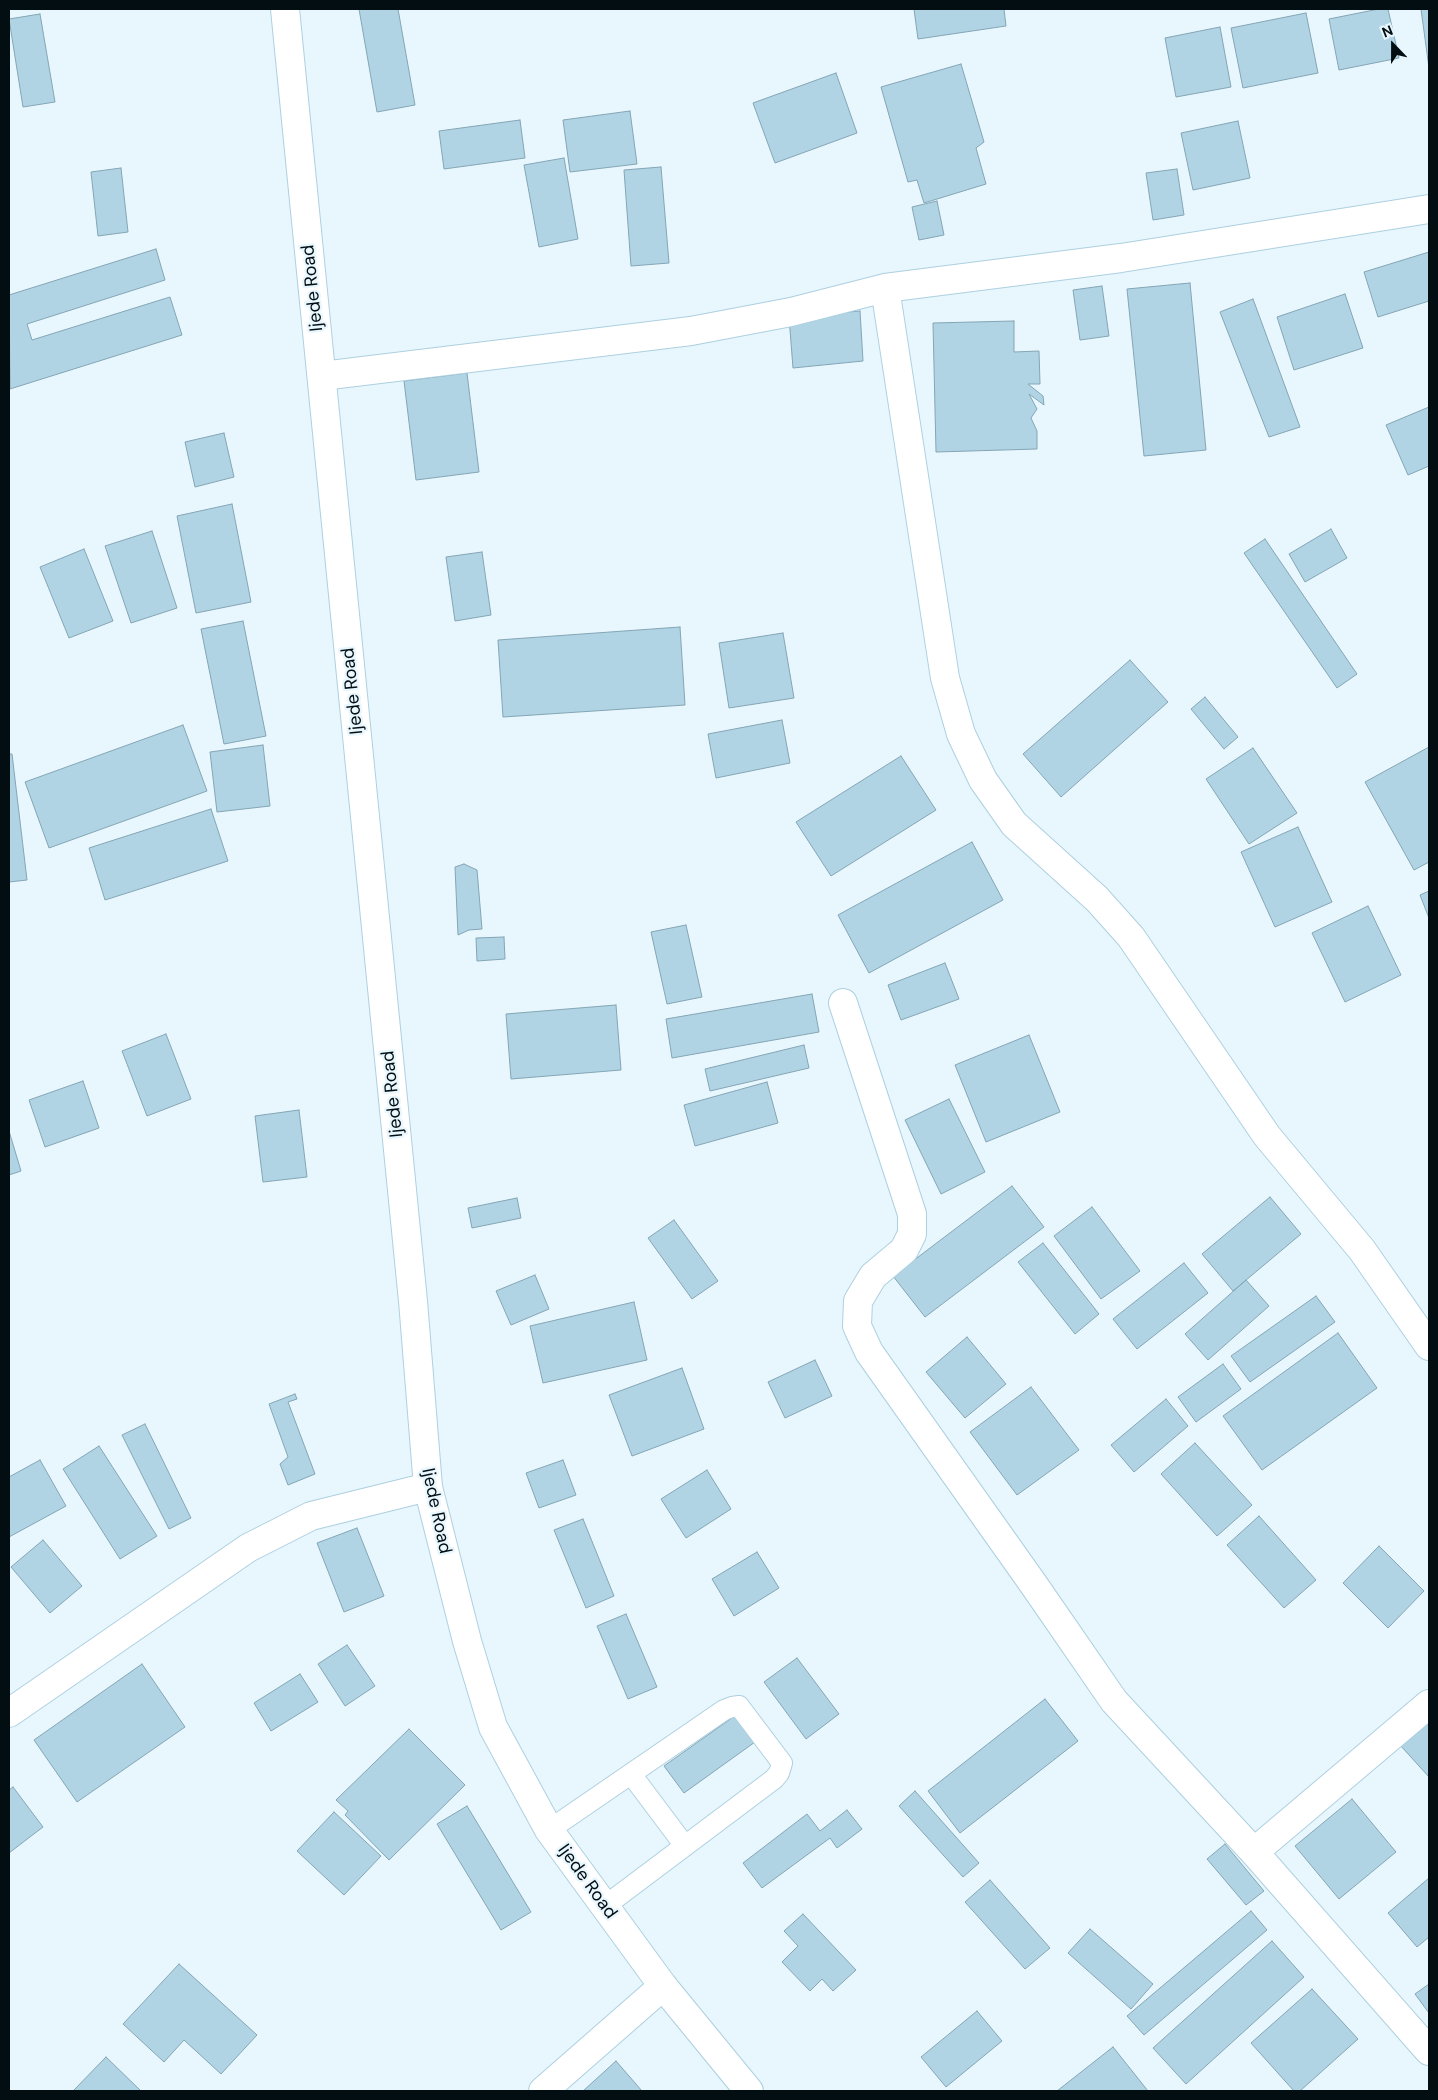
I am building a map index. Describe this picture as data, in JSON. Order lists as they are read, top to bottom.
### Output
{
  "streets": {
    "street": ["Ijede Road"]
  },
  "north": "top"
}
